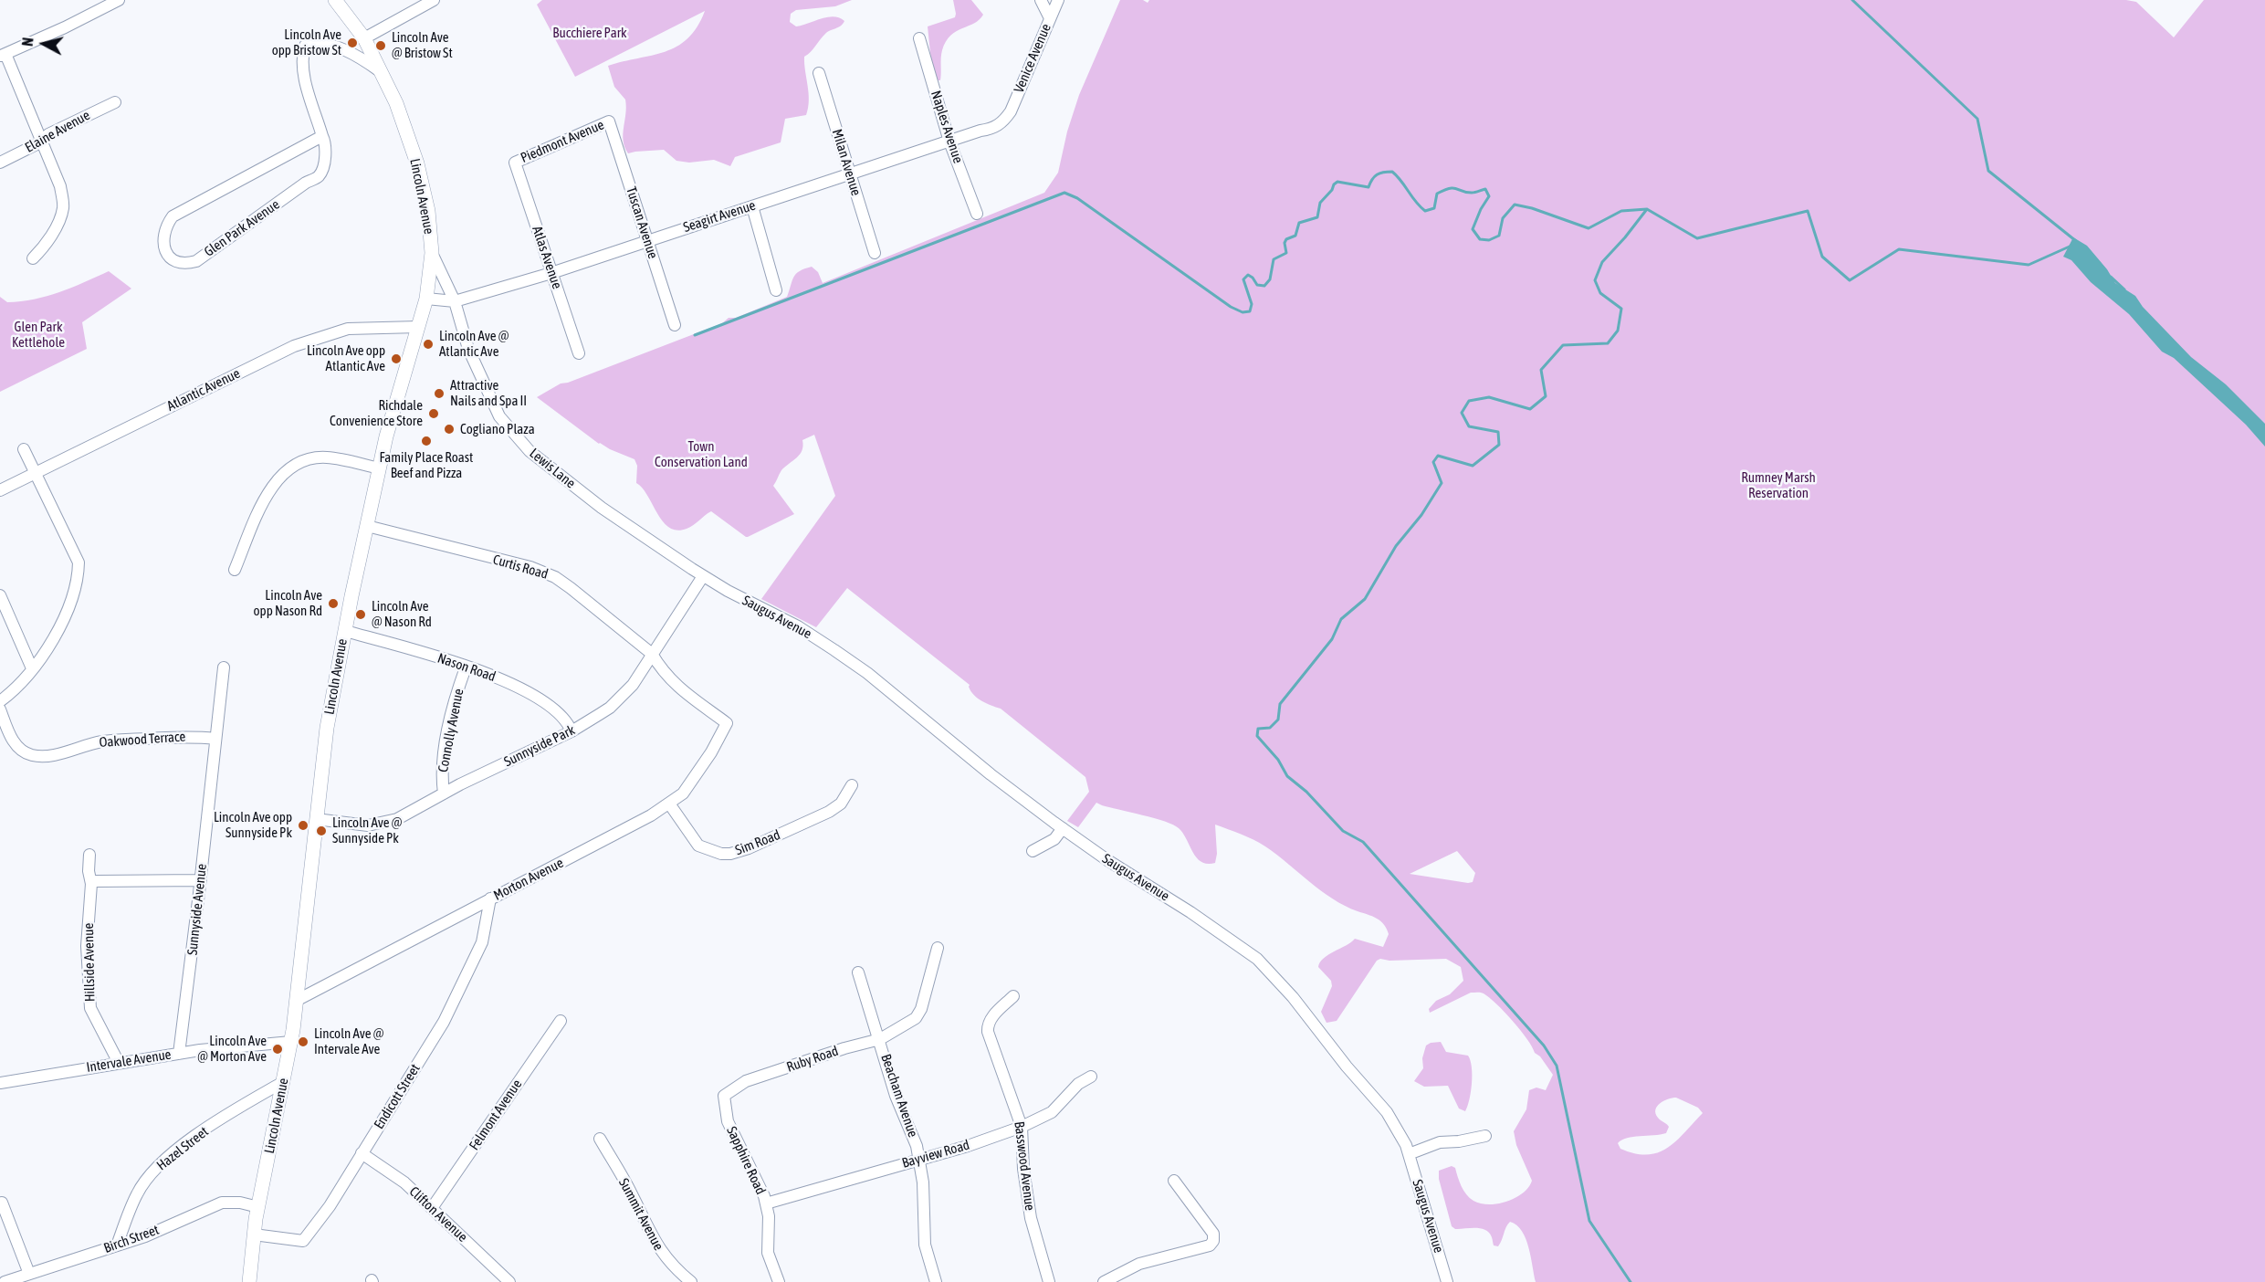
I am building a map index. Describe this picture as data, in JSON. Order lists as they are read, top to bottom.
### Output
{
  "streets": {
    "main road": ["Lincoln Avenue"],
    "street": [
      "Venice Avenue",
      "Naples Avenue",
      "Elaine Avenue",
      "Piedmont Avenue",
      "Milan Avenue",
      "Seagirt Avenue",
      "Tuscan Avenue",
      "Glen Park Avenue",
      "Atlas Avenue",
      "Atlantic Avenue",
      "Lewis Lane",
      "Curtis Road",
      "Saugus Avenue",
      "Nason Road",
      "Connolly Avenue",
      "Oakwood Terrace",
      "Sunnyside Park",
      "Sim Road",
      "Morton Avenue",
      "Sunnyside Avenue",
      "Hillside Avenue",
      "Ruby Road",
      "Intervale Avenue",
      "Beacham Avenue",
      "Endicott Street",
      "Felmont Avenue",
      "Hazel Street",
      "Bayview Road",
      "Sapphire Road",
      "Basswood Avenue",
      "Clifton Avenue",
      "Summit Avenue",
      "Birch Street"
    ]
  },
  "crossings": [
    ["Venice Avenue", "Seagirt Avenue"],
    ["Naples Avenue", "Seagirt Avenue"],
    ["Piedmont Avenue", "Tuscan Avenue"],
    ["Piedmont Avenue", "Atlas Avenue"],
    ["Milan Avenue", "Seagirt Avenue"],
    ["Lincoln Avenue", "Seagirt Avenue"],
    ["Lincoln Avenue", "Glen Park Avenue"],
    ["Lincoln Avenue", "Atlantic Avenue"],
    ["Lincoln Avenue", "Lewis Lane"],
    ["Lincoln Avenue", "Curtis Road"],
    ["Lincoln Avenue", "Nason Road"],
    ["Lincoln Avenue", "Sunnyside Park"],
    ["Lincoln Avenue", "Morton Avenue"],
    ["Lincoln Avenue", "Intervale Avenue"],
    ["Lincoln Avenue", "Endicott Street"],
    ["Lincoln Avenue", "Hazel Street"],
    ["Lincoln Avenue", "Birch Street"],
    ["Seagirt Avenue", "Tuscan Avenue"],
    ["Seagirt Avenue", "Atlas Avenue"],
    ["Seagirt Avenue", "Lewis Lane"],
    ["Lewis Lane", "Saugus Avenue"],
    ["Lewis Lane", "Sunnyside Park"],
    ["Curtis Road", "Sunnyside Park"],
    ["Curtis Road", "Morton Avenue"],
    ["Saugus Avenue", "Sunnyside Park"],
    ["Nason Road", "Connolly Avenue"],
    ["Nason Road", "Sunnyside Park"],
    ["Connolly Avenue", "Sunnyside Park"],
    ["Oakwood Terrace", "Sunnyside Avenue"],
    ["Sim Road", "Morton Avenue"],
    ["Morton Avenue", "Endicott Street"],
    ["Sunnyside Avenue", "Intervale Avenue"],
    ["Hillside Avenue", "Intervale Avenue"],
    ["Ruby Road", "Beacham Avenue"],
    ["Ruby Road", "Sapphire Road"],
    ["Beacham Avenue", "Bayview Road"],
    ["Endicott Street", "Clifton Avenue"],
    ["Felmont Avenue", "Clifton Avenue"],
    ["Hazel Street", "Birch Street"],
    ["Bayview Road", "Sapphire Road"],
    ["Bayview Road", "Basswood Avenue"]
  ],
  "parks": [
    "Bucchiere Park",
    "Glen Park Kettlehole",
    "Town Conservation Land",
    "Rumney Marsh Reservation"
  ],
  "places": [
    "Lincoln Ave opp Bristow St",
    "Lincoln Ave @ Bristow St",
    "Lincoln Ave @ Atlantic Ave",
    "Lincoln Ave opp Atlantic Ave",
    "Attractive Nails and Spa II",
    "Richdale Convenience Store",
    "Cogliano Plaza",
    "Family Place Roast Beef and Pizza",
    "Lincoln Ave opp Nason Rd",
    "Lincoln Ave @ Nason Rd",
    "Lincoln Ave opp Sunnyside Pk",
    "Lincoln Ave @ Sunnyside Pk",
    "Lincoln Ave @ Intervale Ave",
    "Lincoln Ave @ Morton Ave"
  ],
  "north": "left"
}
